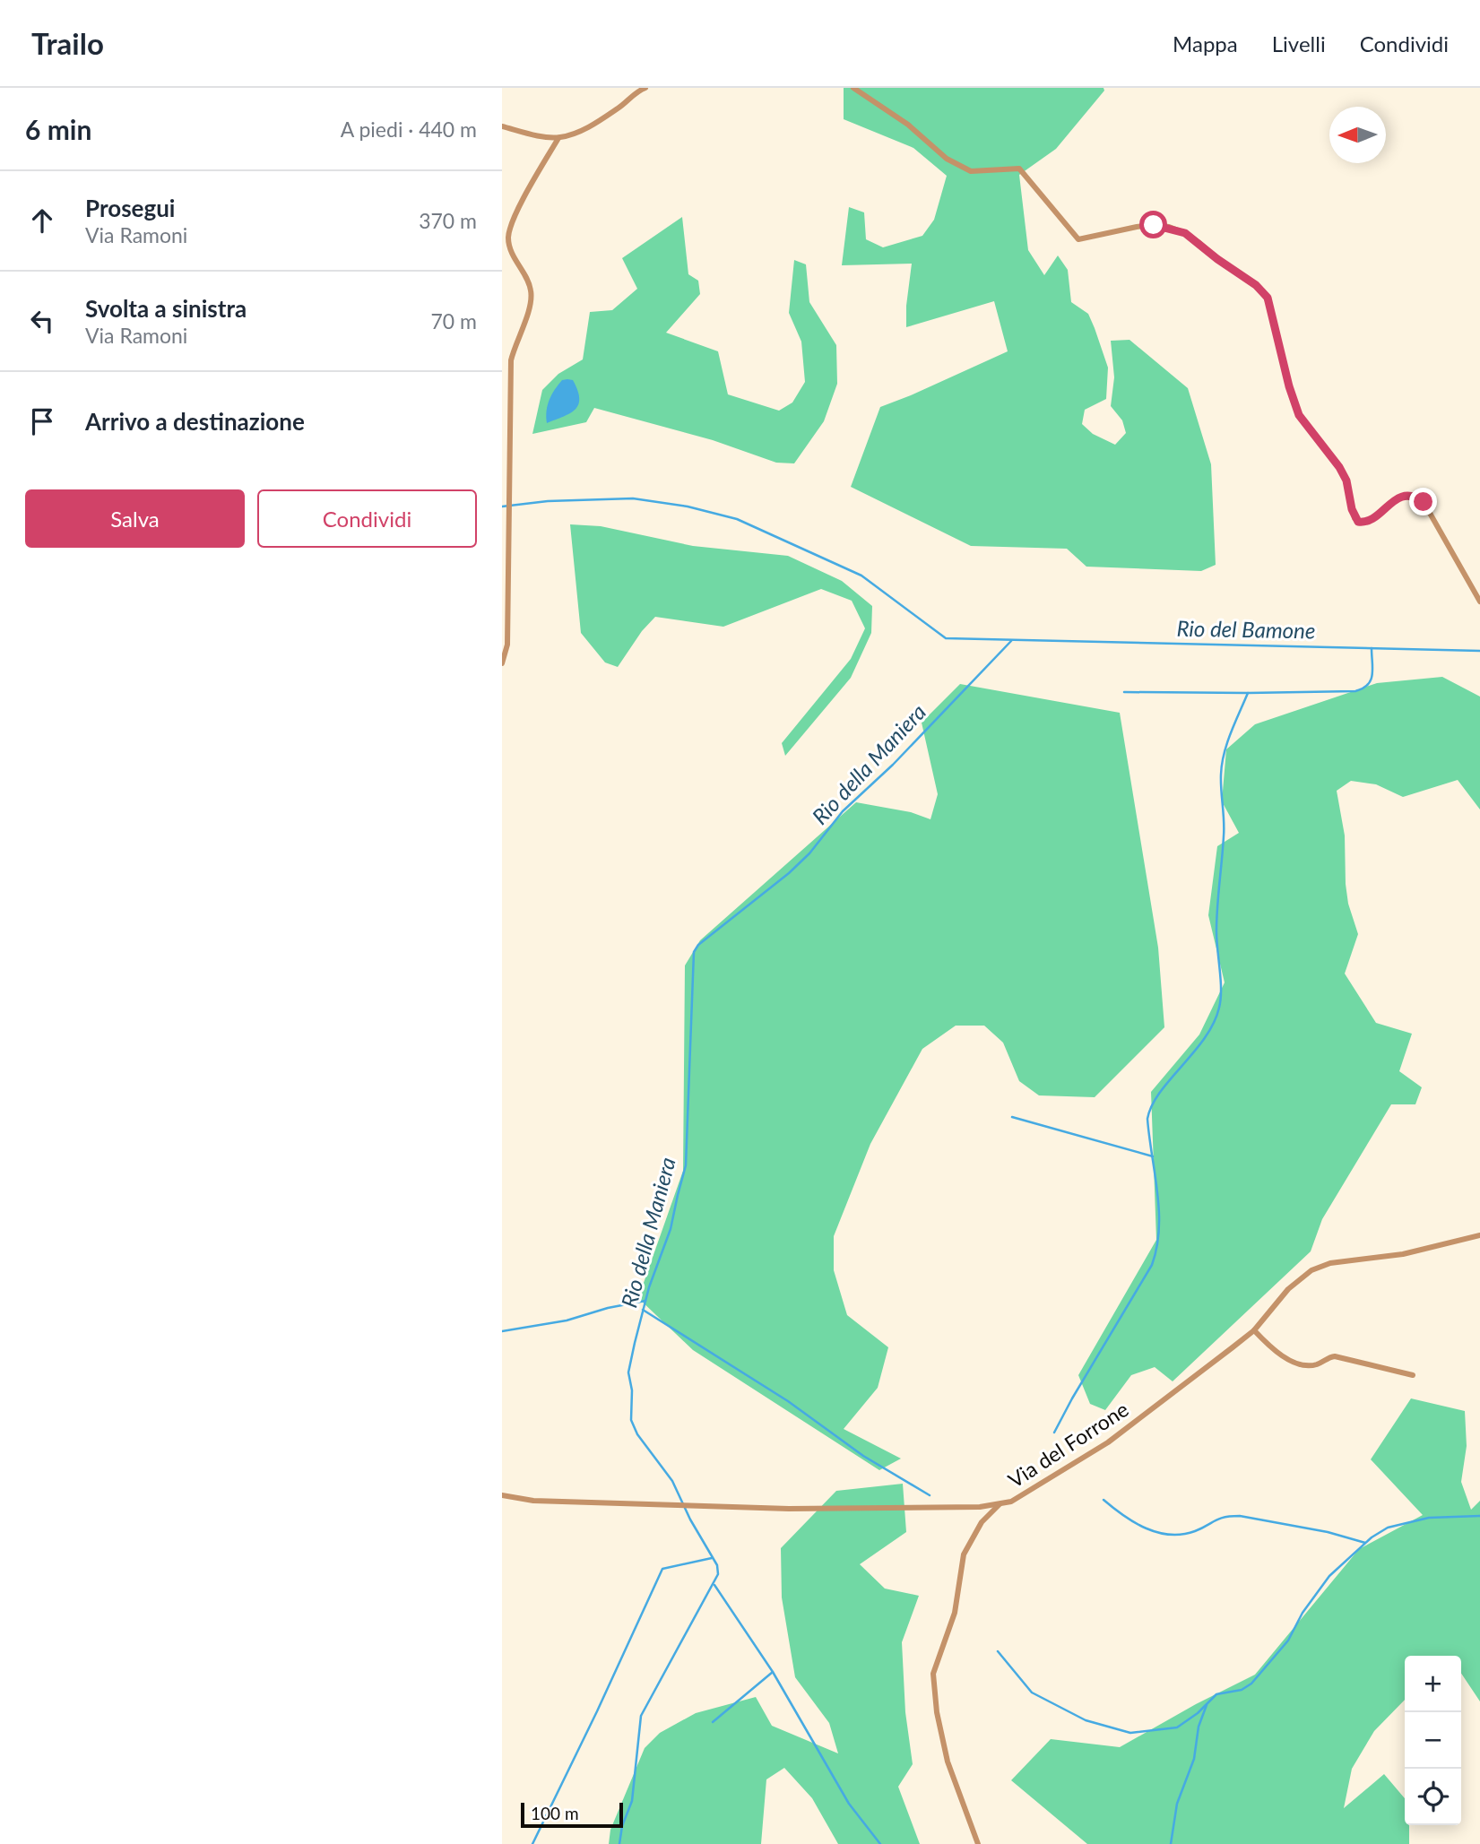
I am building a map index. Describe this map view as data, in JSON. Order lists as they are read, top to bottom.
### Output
{
  "streets": {
    "street": ["Via del Forrone"]
  },
  "water": ["Rio del Bamone", "Rio della Maniera"],
  "scale_bar": "100 m",
  "north": "left",
  "page": {
    "header": "Trailo",
    "nav": ["Mappa", "Livelli", "Condividi"],
    "heading": ["6 min", "A piedi · 440 m"],
    "list": [
      ["Prosegui", "Via Ramoni", "370 m"],
      ["Svolta a sinistra", "Via Ramoni", "70 m"],
      "Arrivo a destinazione"
    ],
    "buttons": ["Salva", "Condividi"],
    "map_buttons": ["+", "−"],
    "scale": "100 m"
  }
}
